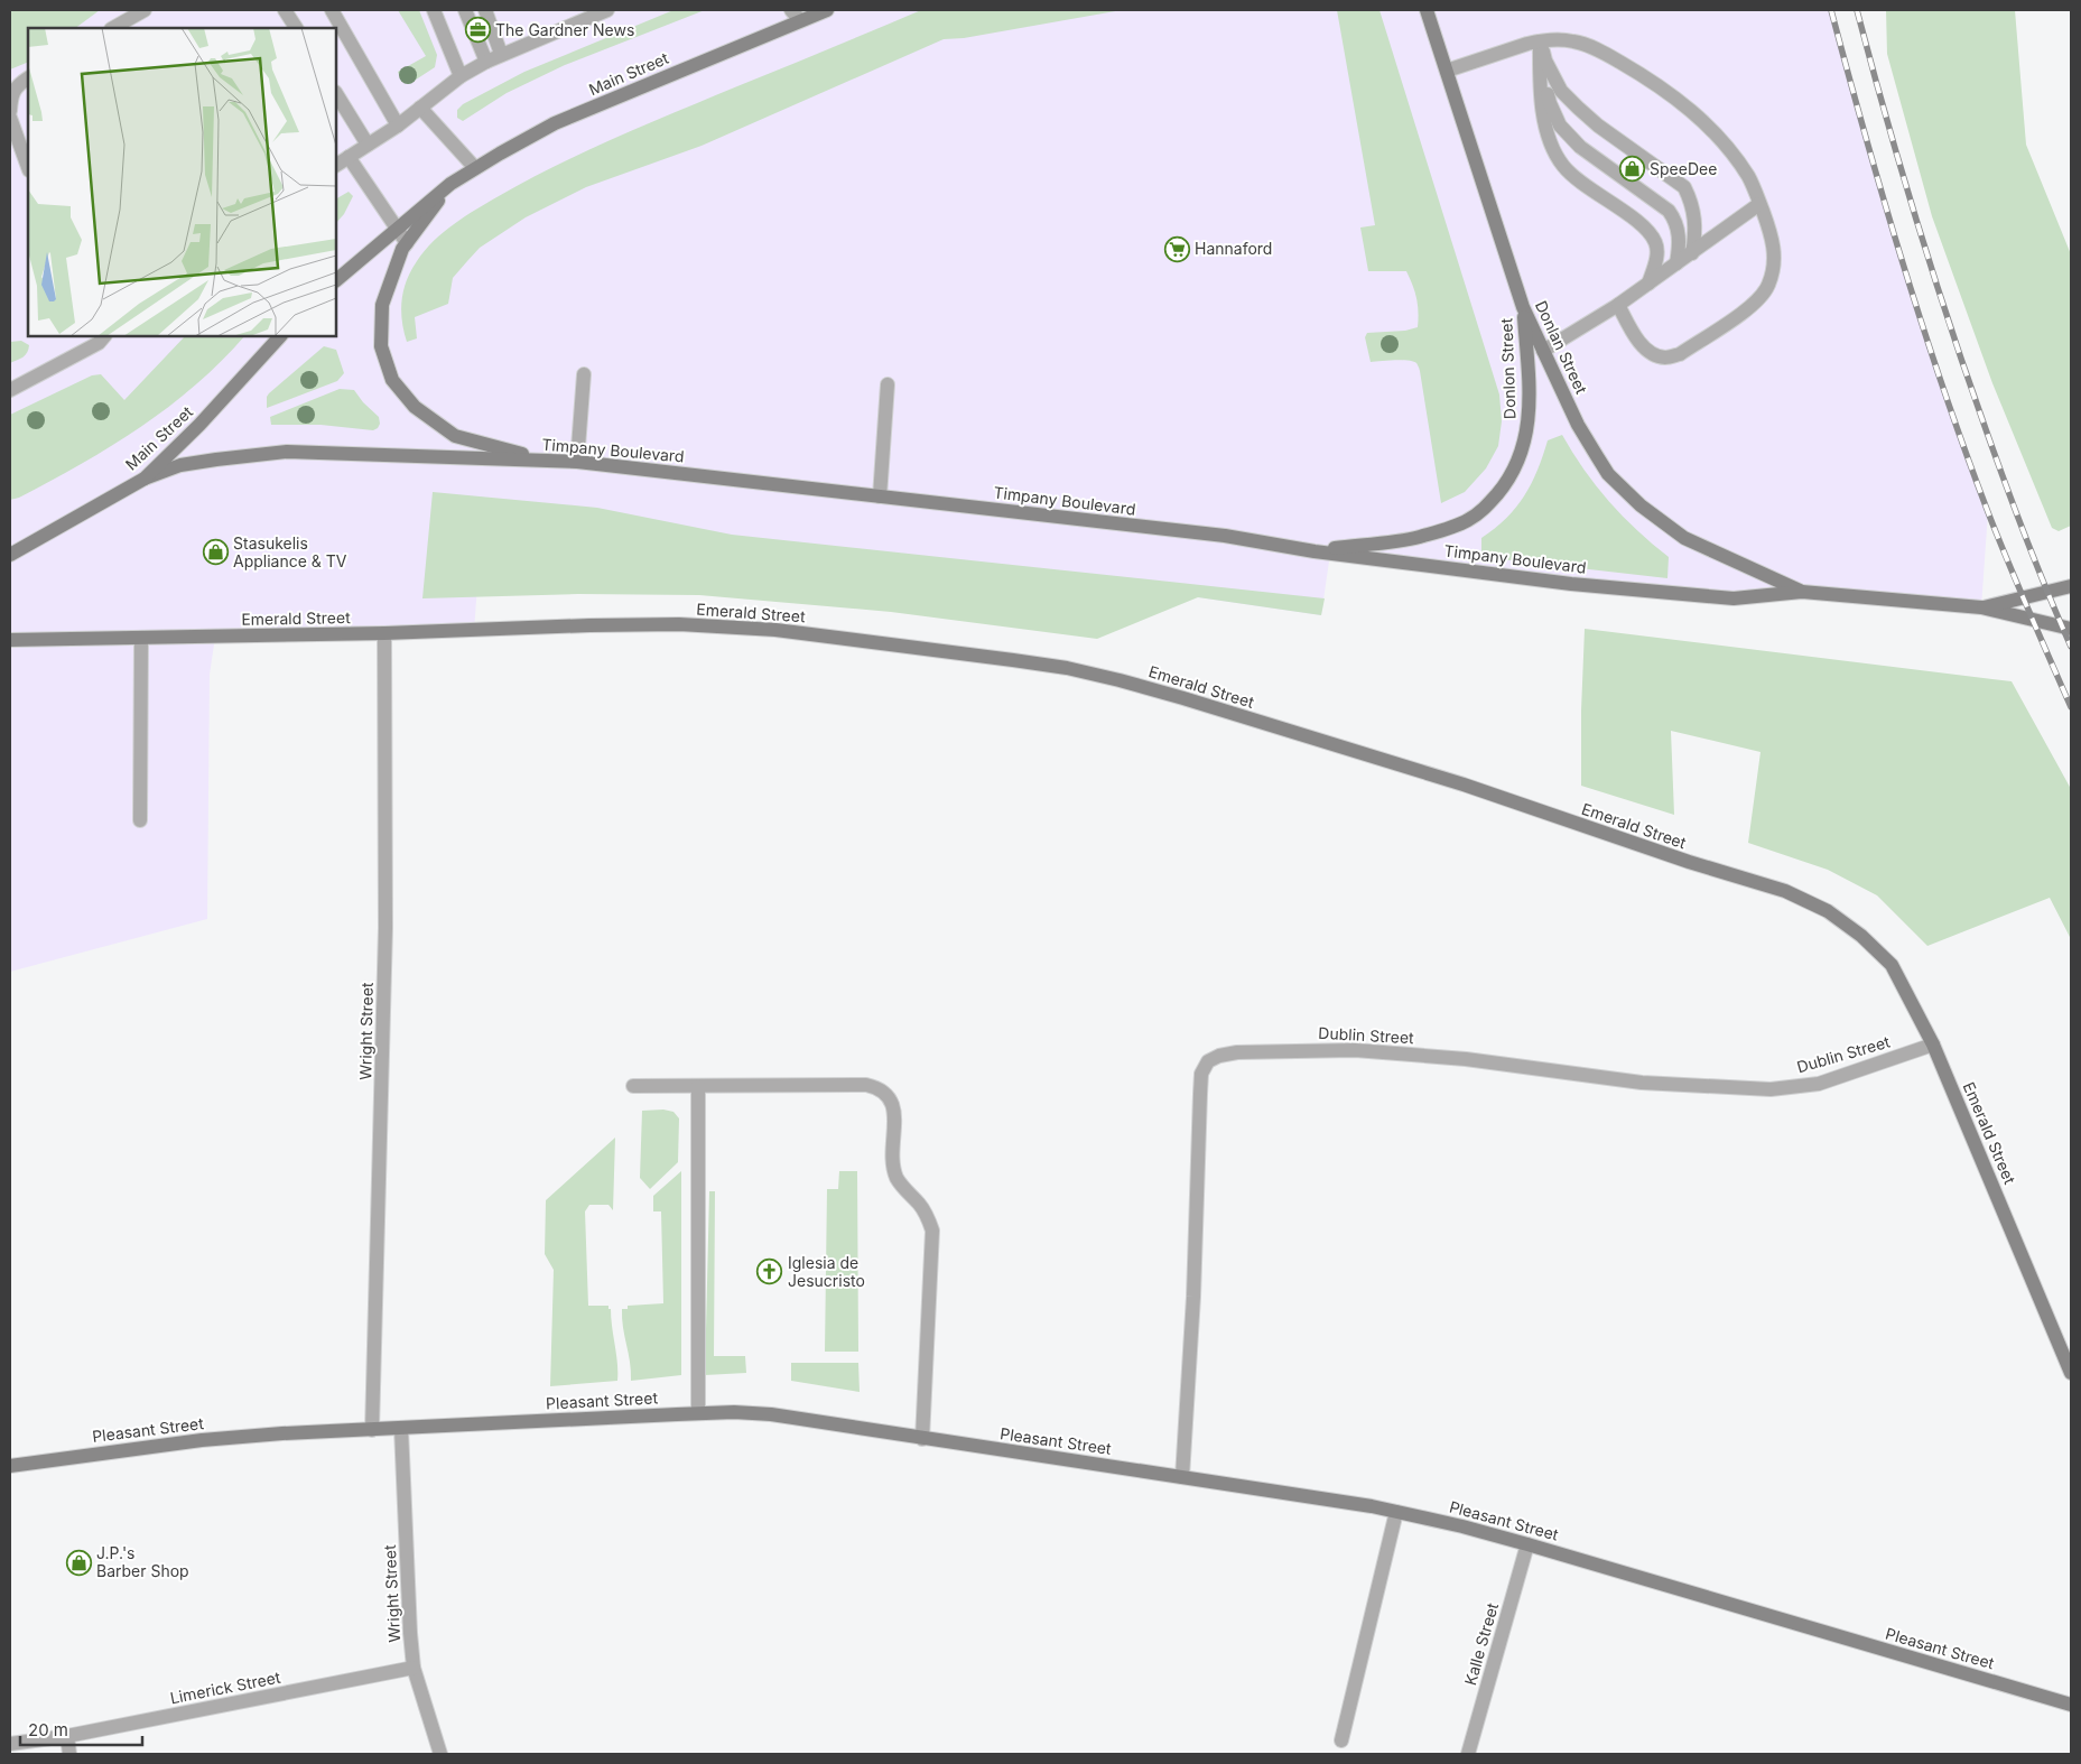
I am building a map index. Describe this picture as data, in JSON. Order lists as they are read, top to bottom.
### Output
{
  "streets": {
    "main road": [
      "Main Street",
      "Donlan Street",
      "Donlon Street",
      "Timpany Boulevard",
      "Emerald Street",
      "Pleasant Street"
    ],
    "street": [
      "Wright Street",
      "Dublin Street",
      "Kalle Street",
      "Limerick Street"
    ]
  },
  "crossings": [
    ["Main Street", "Timpany Boulevard"],
    ["Donlan Street", "Donlon Street"],
    ["Donlan Street", "Timpany Boulevard"],
    ["Donlon Street", "Timpany Boulevard"],
    ["Emerald Street", "Wright Street"],
    ["Emerald Street", "Dublin Street"],
    ["Wright Street", "Pleasant Street"],
    ["Wright Street", "Limerick Street"],
    ["Dublin Street", "Pleasant Street"],
    ["Pleasant Street", "Kalle Street"]
  ],
  "places": {
    "office": ["The Gardner News"],
    "shop": ["SpeeDee", "Stasukelis Appliance & TV", "J.P.'s Barber Shop"],
    "supermarket": ["Hannaford"],
    "church": ["Iglesia de Jesucristo"]
  },
  "scale_bar": "20 m"
}
